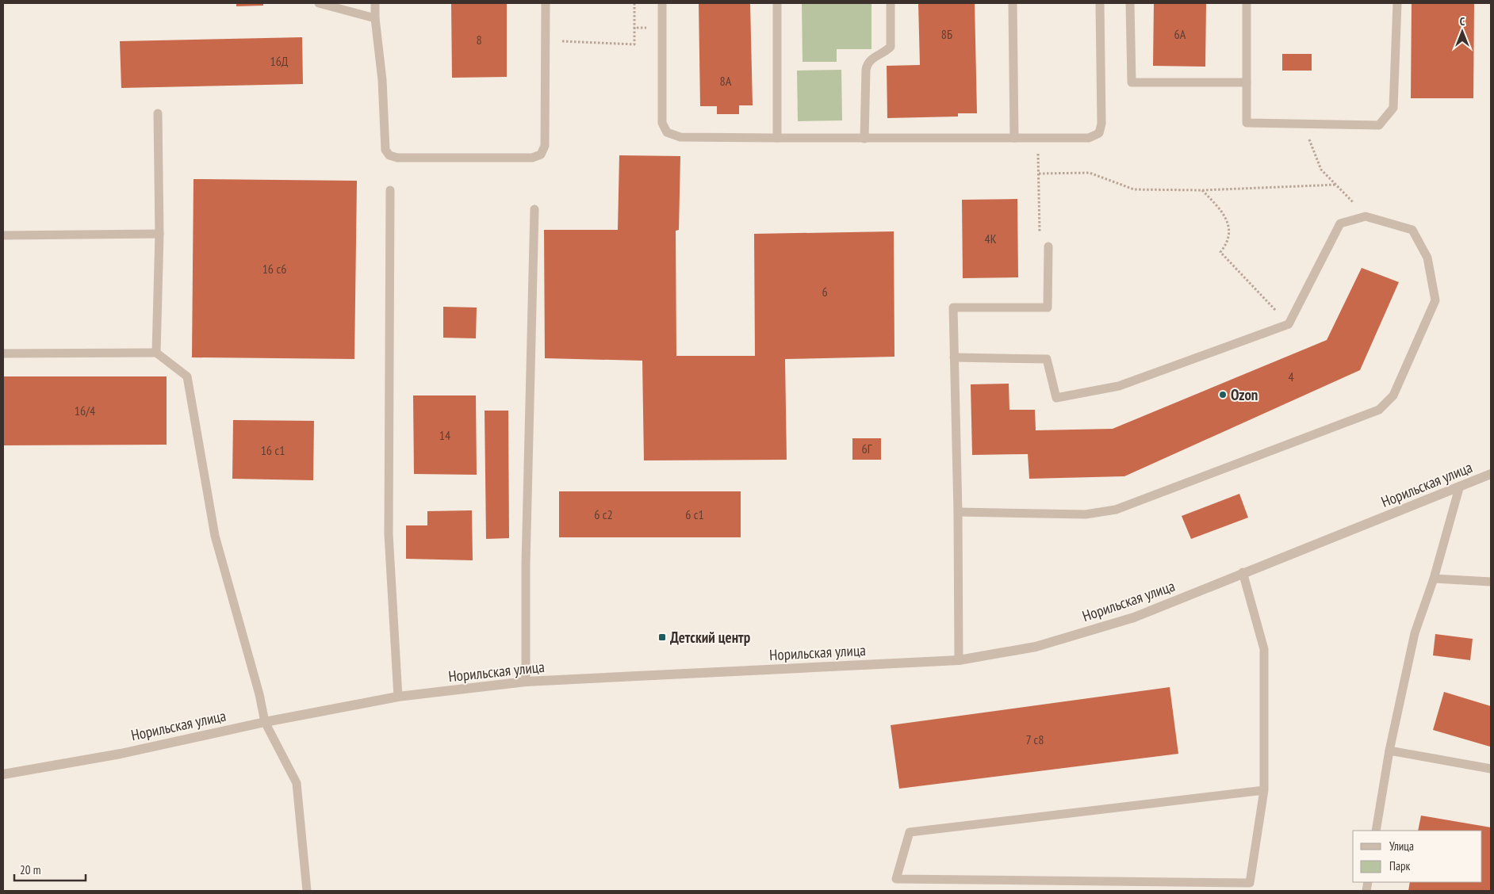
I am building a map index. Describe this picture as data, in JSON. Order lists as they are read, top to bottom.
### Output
{
  "streets": {
    "street": ["Норильская улица"]
  },
  "places": {
    "other": ["Ozon"],
    "transit": ["Детский центр"]
  },
  "house_numbers": [
    "8Б",
    "6А",
    "8",
    "16Д",
    "8А",
    "4К",
    "16 с6",
    "6",
    "4",
    "16/4",
    "14",
    "6Г",
    "16 с1",
    "6 с2",
    "6 с1",
    "7 с8"
  ],
  "legend": ["Улица", "Парк"],
  "scale_bar": "20 m",
  "north": "top"
}
